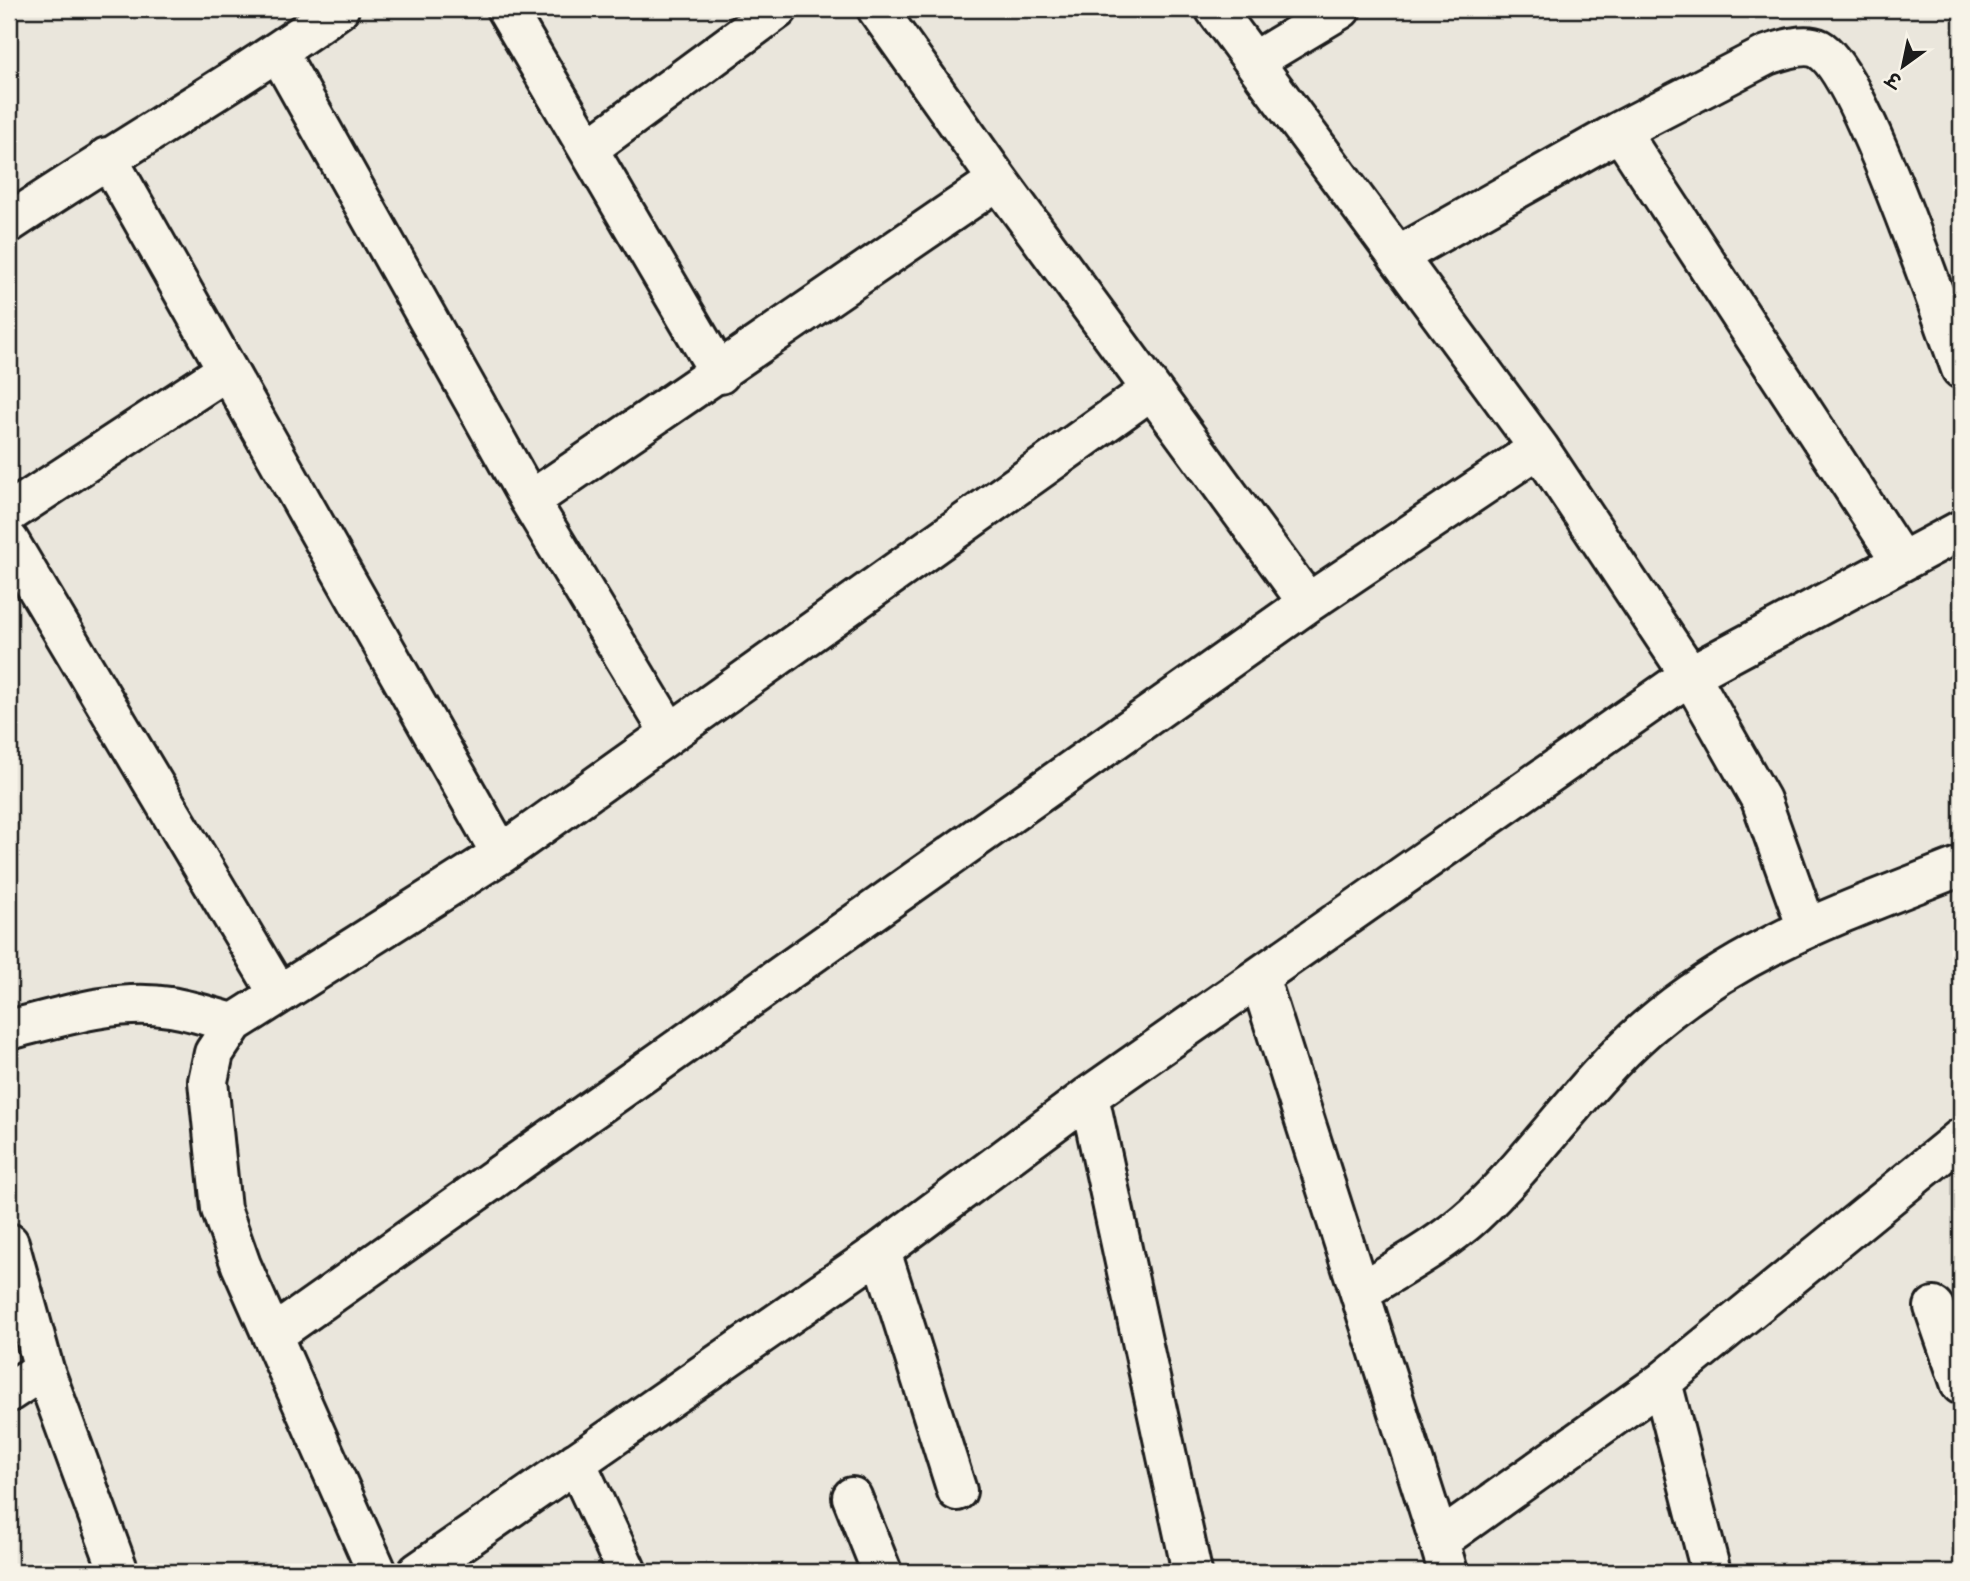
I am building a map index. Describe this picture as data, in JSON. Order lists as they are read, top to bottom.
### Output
{
  "north": "bottom left"
}
